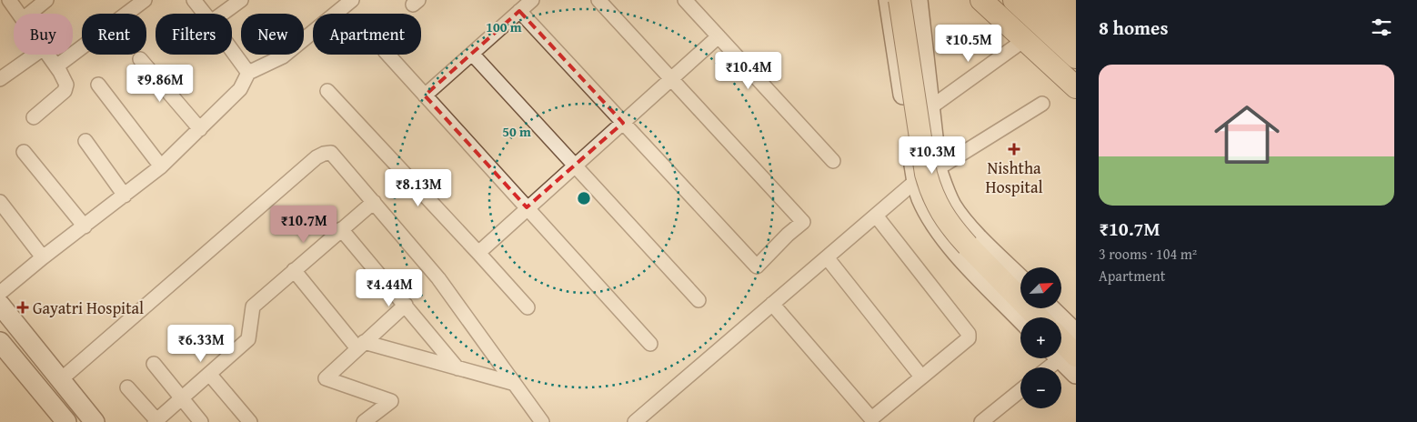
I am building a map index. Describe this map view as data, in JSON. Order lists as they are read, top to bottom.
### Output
{
  "places": {
    "health": ["Nishtha Hospital", "Gayatri Hospital"]
  },
  "north": "top right",
  "page": {
    "heading": "8 homes",
    "chip": [
      "Buy",
      "Rent",
      "Filters",
      "New",
      "Apartment"
    ],
    "price": [
      "₹10.5M",
      "₹10.4M",
      "₹9.86M",
      "₹10.3M",
      "₹8.13M",
      "₹10.7M",
      "₹4.44M",
      "₹6.33M"
    ],
    "list": [
      {
        "name": "₹10.7M",
        "note": "3 rooms · 104 m² · Apartment"
      }
    ],
    "map_buttons": ["+", "−"]
  },
  "rings": ["100 m", "50 m"]
}
